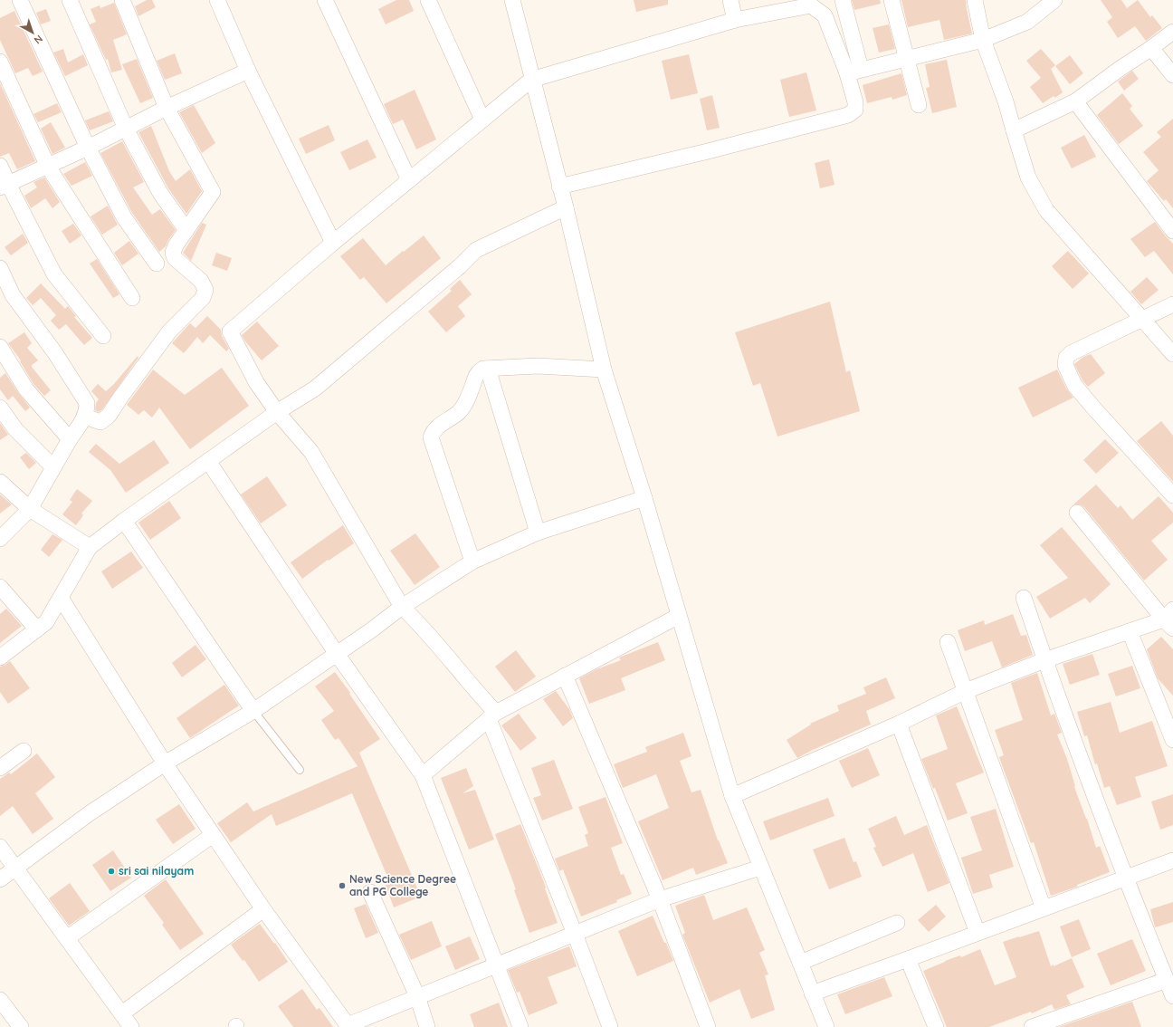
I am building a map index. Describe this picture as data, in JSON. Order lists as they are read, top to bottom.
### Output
{
  "places": ["sri sai nilayam", "New Science Degree and PG College"],
  "north": "bottom right"
}
